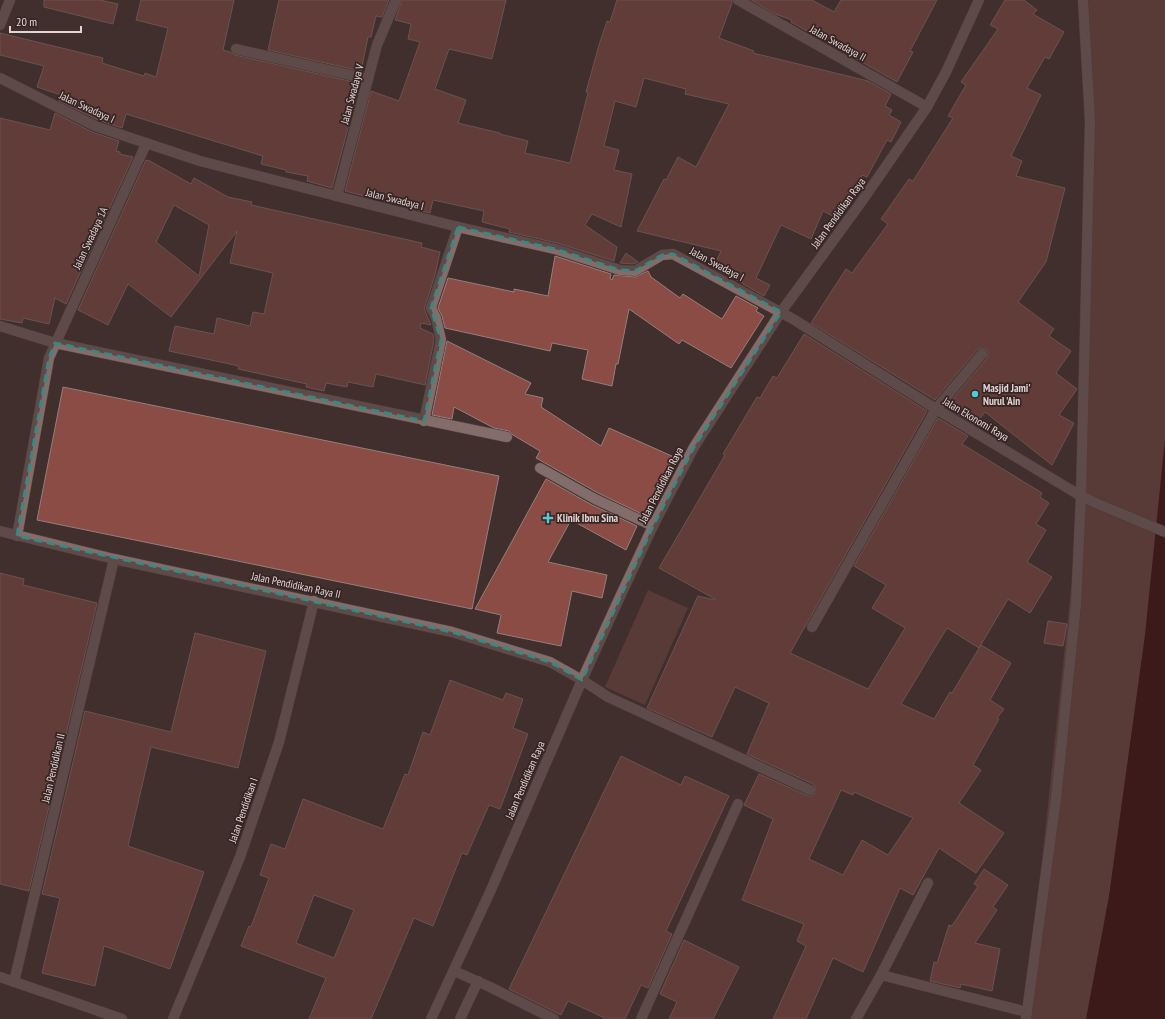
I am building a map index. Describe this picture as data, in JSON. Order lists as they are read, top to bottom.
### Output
{
  "streets": {
    "street": [
      "Jalan Swadaya II",
      "Jalan Swadaya V",
      "Jalan Swadaya I",
      "Jalan Pendidikan Raya",
      "Jalan Swadaya 1A",
      "Jalan Ekonomi Raya",
      "Jalan Pendidikan Raya II",
      "Jalan Pendidikan II",
      "Jalan Pendidikan I"
    ]
  },
  "crossings": [
    ["Jalan Swadaya II", "Jalan Pendidikan Raya"],
    ["Jalan Swadaya V", "Jalan Swadaya I"],
    ["Jalan Swadaya I", "Jalan Pendidikan Raya"],
    ["Jalan Swadaya I", "Jalan Swadaya 1A"],
    ["Jalan Swadaya I", "Jalan Ekonomi Raya"],
    ["Jalan Pendidikan Raya", "Jalan Ekonomi Raya"],
    ["Jalan Pendidikan Raya", "Jalan Pendidikan Raya II"],
    ["Jalan Swadaya 1A", "Jalan Pendidikan Raya II"],
    ["Jalan Pendidikan Raya II", "Jalan Pendidikan II"],
    ["Jalan Pendidikan Raya II", "Jalan Pendidikan I"]
  ],
  "places": {
    "other": ["Masjid Jami' Nurul 'Ain"],
    "health": ["Klinik Ibnu Sina"]
  },
  "scale_bar": "20 m"
}
